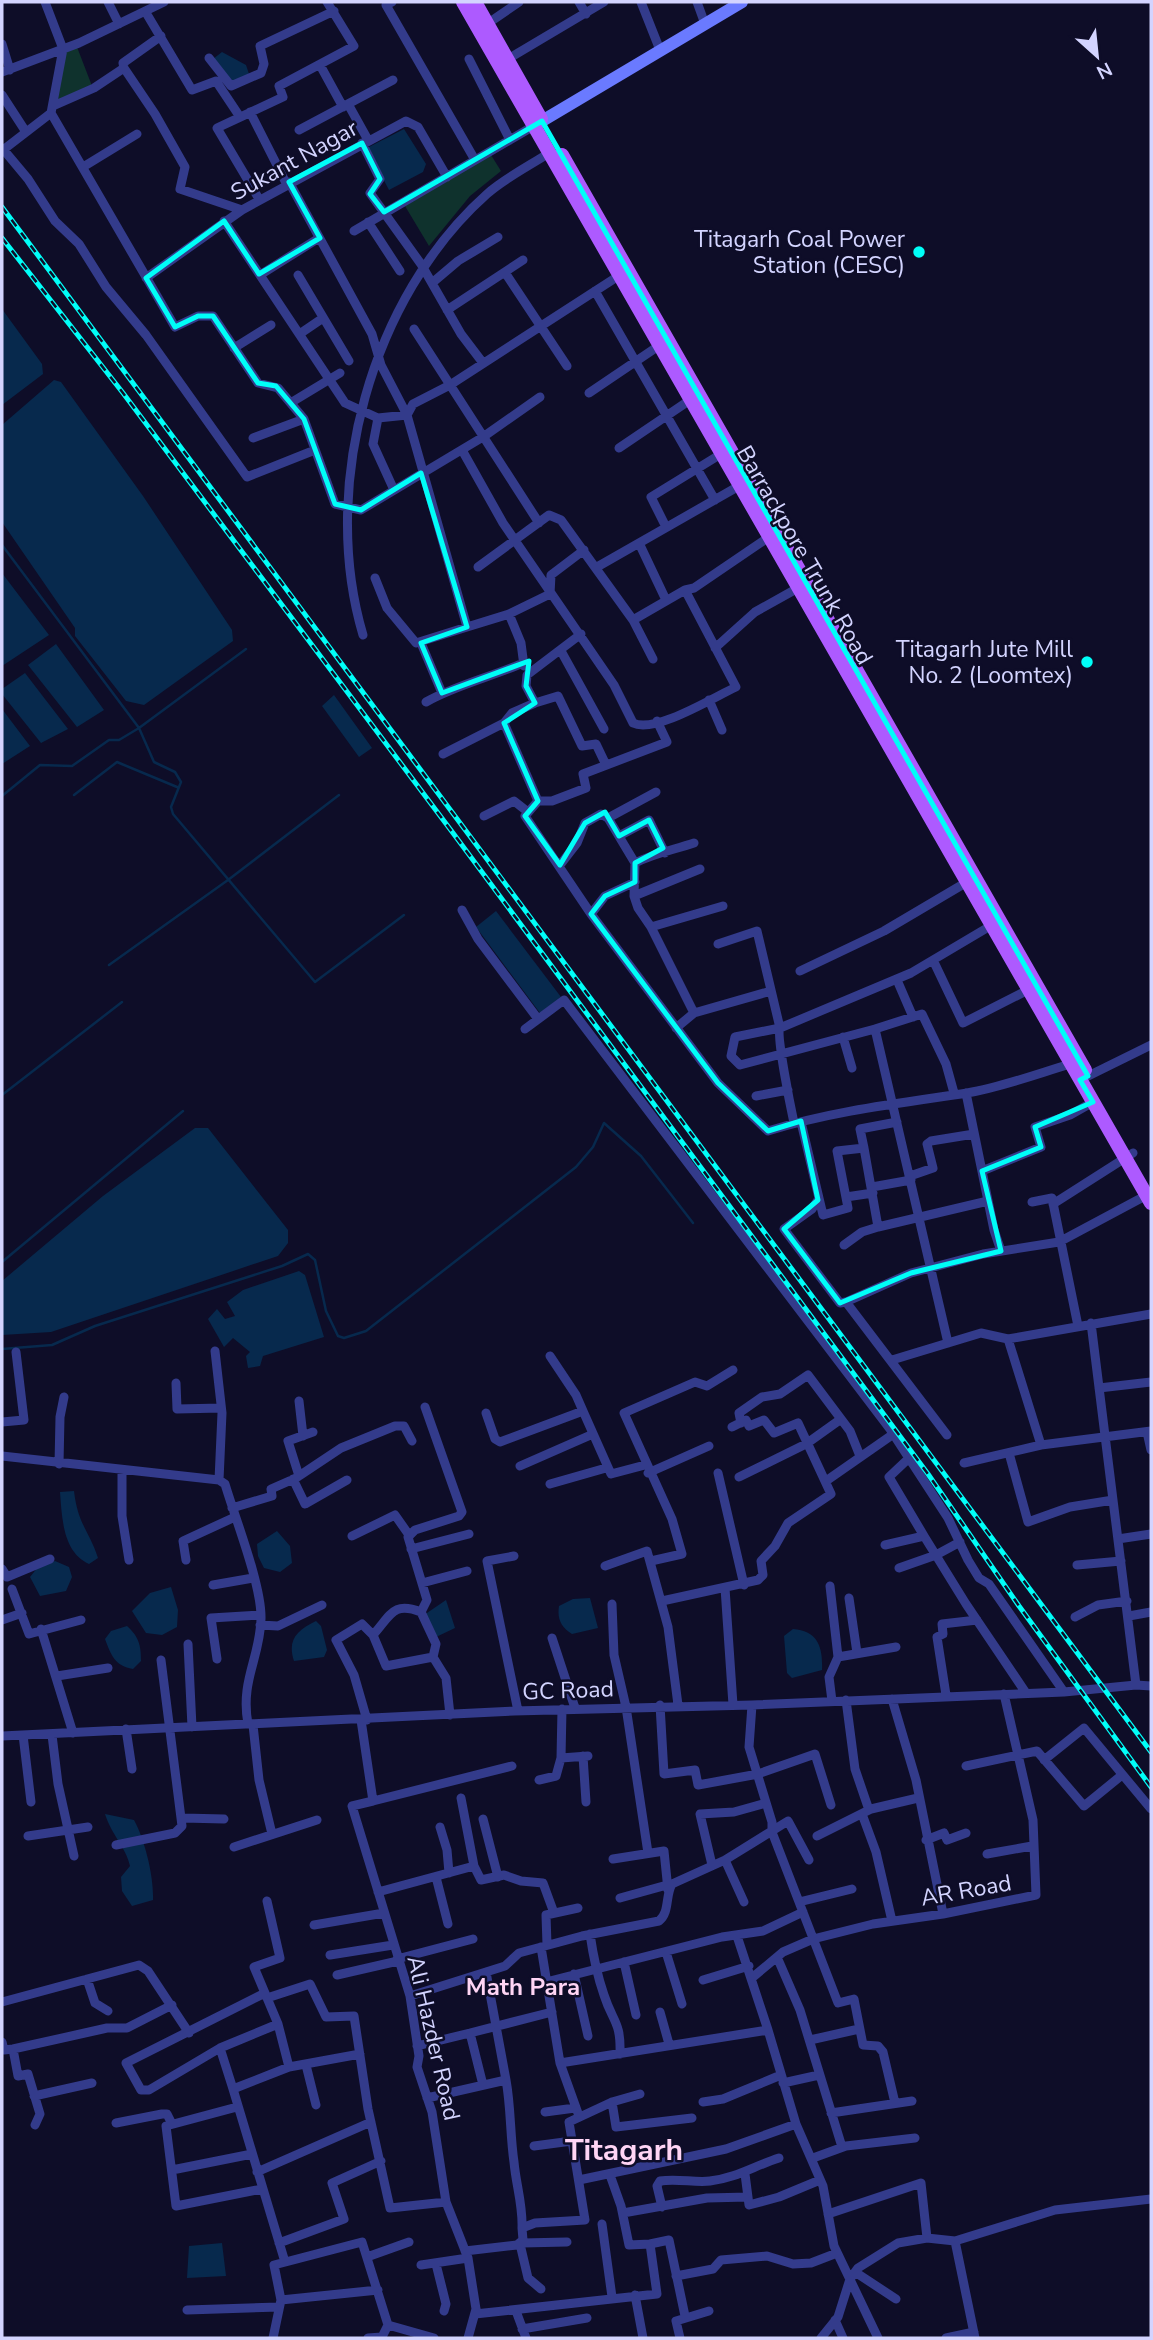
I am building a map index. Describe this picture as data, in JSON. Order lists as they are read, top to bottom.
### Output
{
  "streets": {
    "main road": ["Barrackpore Trunk Road"],
    "street": [
      "Sukant Nagar",
      "GC Road",
      "AR Road",
      "Ali Hazder Road"
    ]
  },
  "crossings": [
    ["GC Road", "AR Road"]
  ],
  "districts": ["Math Para", "Titagarh"],
  "places": ["Titagarh Coal Power Station (CESC)", "Titagarh Jute Mill No. 2 (Loomtex)"],
  "north": "bottom right"
}
